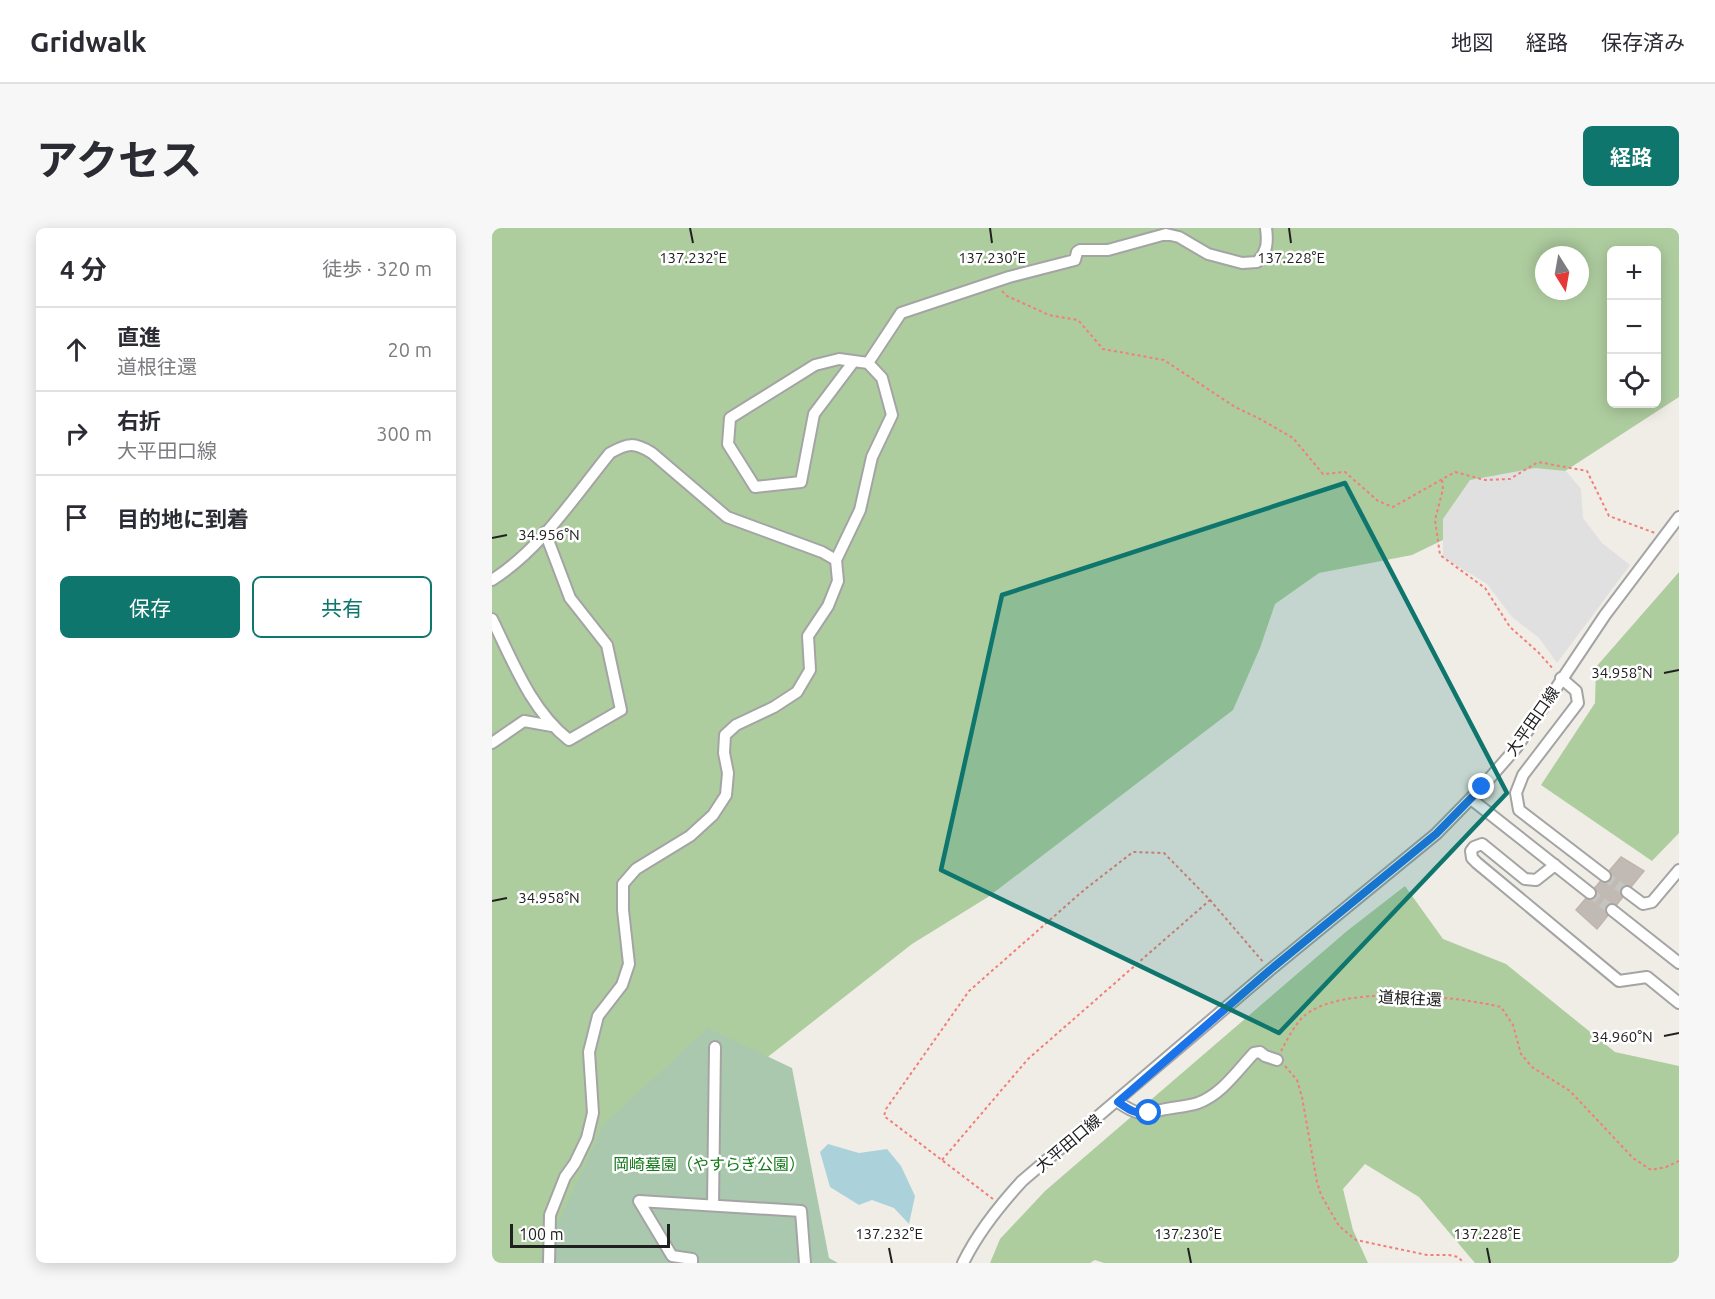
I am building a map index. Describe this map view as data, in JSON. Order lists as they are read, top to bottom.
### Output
{
  "streets": {
    "street": ["大平田口線"],
    "path": ["道根往還"]
  },
  "parks": ["岡崎墓園（やすらぎ公園）"],
  "scale_bar": "100 m",
  "north": "bottom",
  "page": {
    "header": "Gridwalk",
    "nav": ["地図", "経路", "保存済み"],
    "title": "アクセス",
    "buttons": [
      "経路",
      ["保存", "共有"]
    ],
    "heading": ["4 分", "徒歩 · 320 m"],
    "map_buttons": ["+", "−"],
    "list": [
      ["直進", "道根往還", "20 m"],
      ["右折", "大平田口線", "300 m"],
      "目的地に到着"
    ],
    "scale": "100 m"
  },
  "coordinates": [
    "137.232°E",
    "137.230°E",
    "137.228°E",
    "34.956°N",
    "34.958°N",
    "34.960°N"
  ]
}
